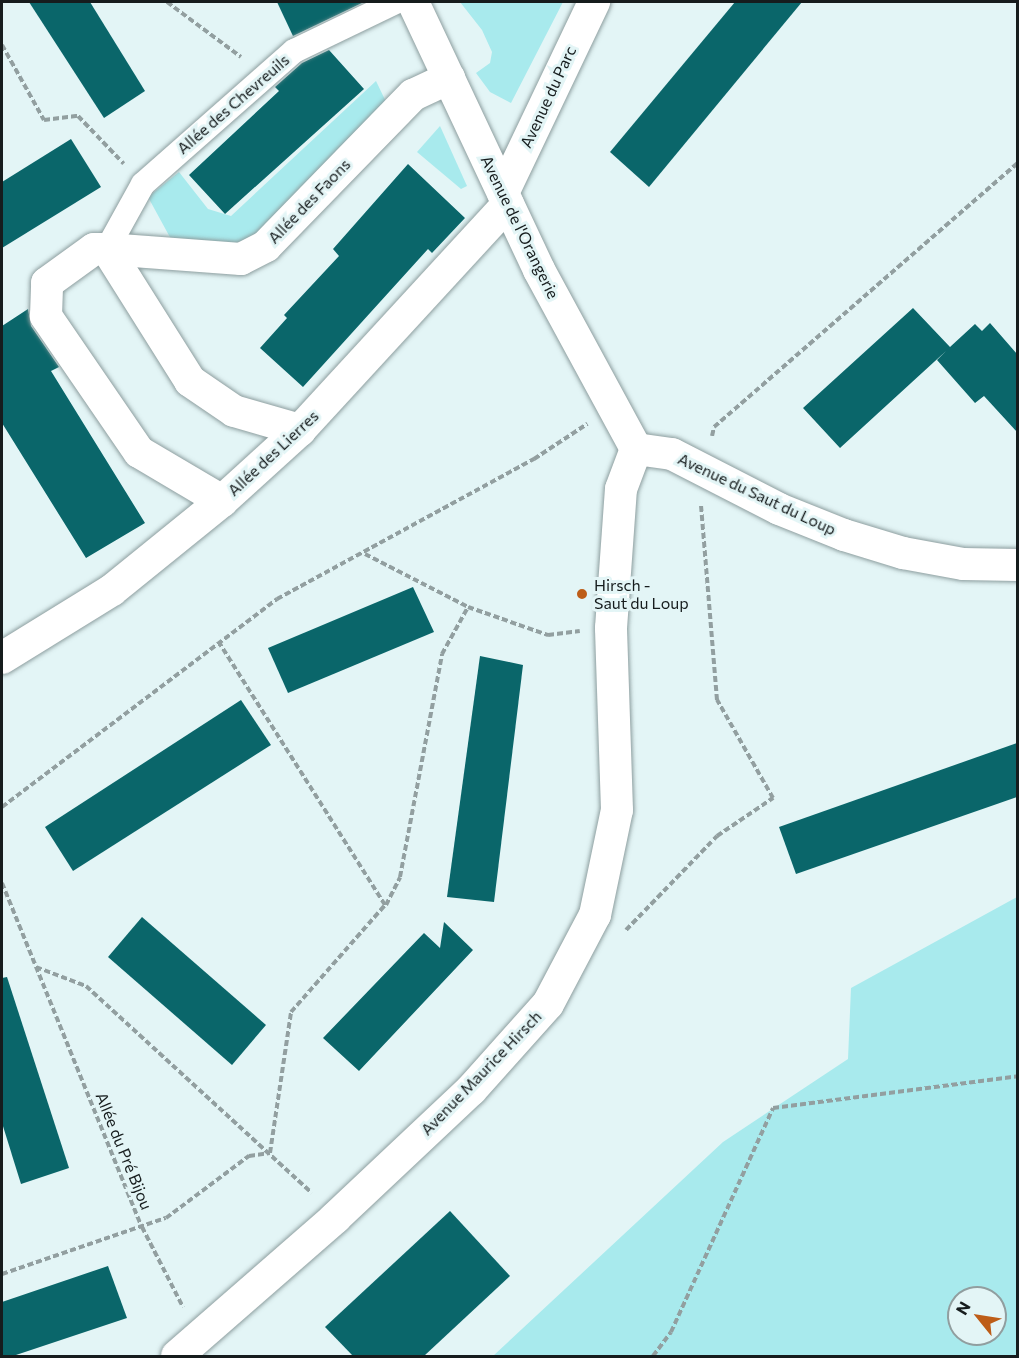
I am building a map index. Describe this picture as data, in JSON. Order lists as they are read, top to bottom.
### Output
{
  "streets": {
    "street": [
      "Avenue du Parc",
      "Allée des Chevreuils",
      "Allée des Faons",
      "Avenue de l'Orangerie",
      "Allée des Lierres",
      "Avenue du Saut du Loup",
      "Avenue Maurice Hirsch"
    ],
    "path": ["Allée du Pré Bijou"]
  },
  "crossings": [
    ["Avenue du Parc", "Avenue de l'Orangerie"],
    ["Avenue du Parc", "Allée des Lierres"],
    ["Allée des Chevreuils", "Allée des Faons"],
    ["Allée des Faons", "Avenue de l'Orangerie"],
    ["Avenue de l'Orangerie", "Allée des Lierres"],
    ["Avenue de l'Orangerie", "Avenue du Saut du Loup"],
    ["Avenue de l'Orangerie", "Avenue Maurice Hirsch"],
    ["Avenue du Saut du Loup", "Avenue Maurice Hirsch"],
    ["Avenue Maurice Hirsch", "Allée du Pré Bijou"]
  ],
  "places": ["Hirsch - Saut du Loup"],
  "north": "top left"
}
